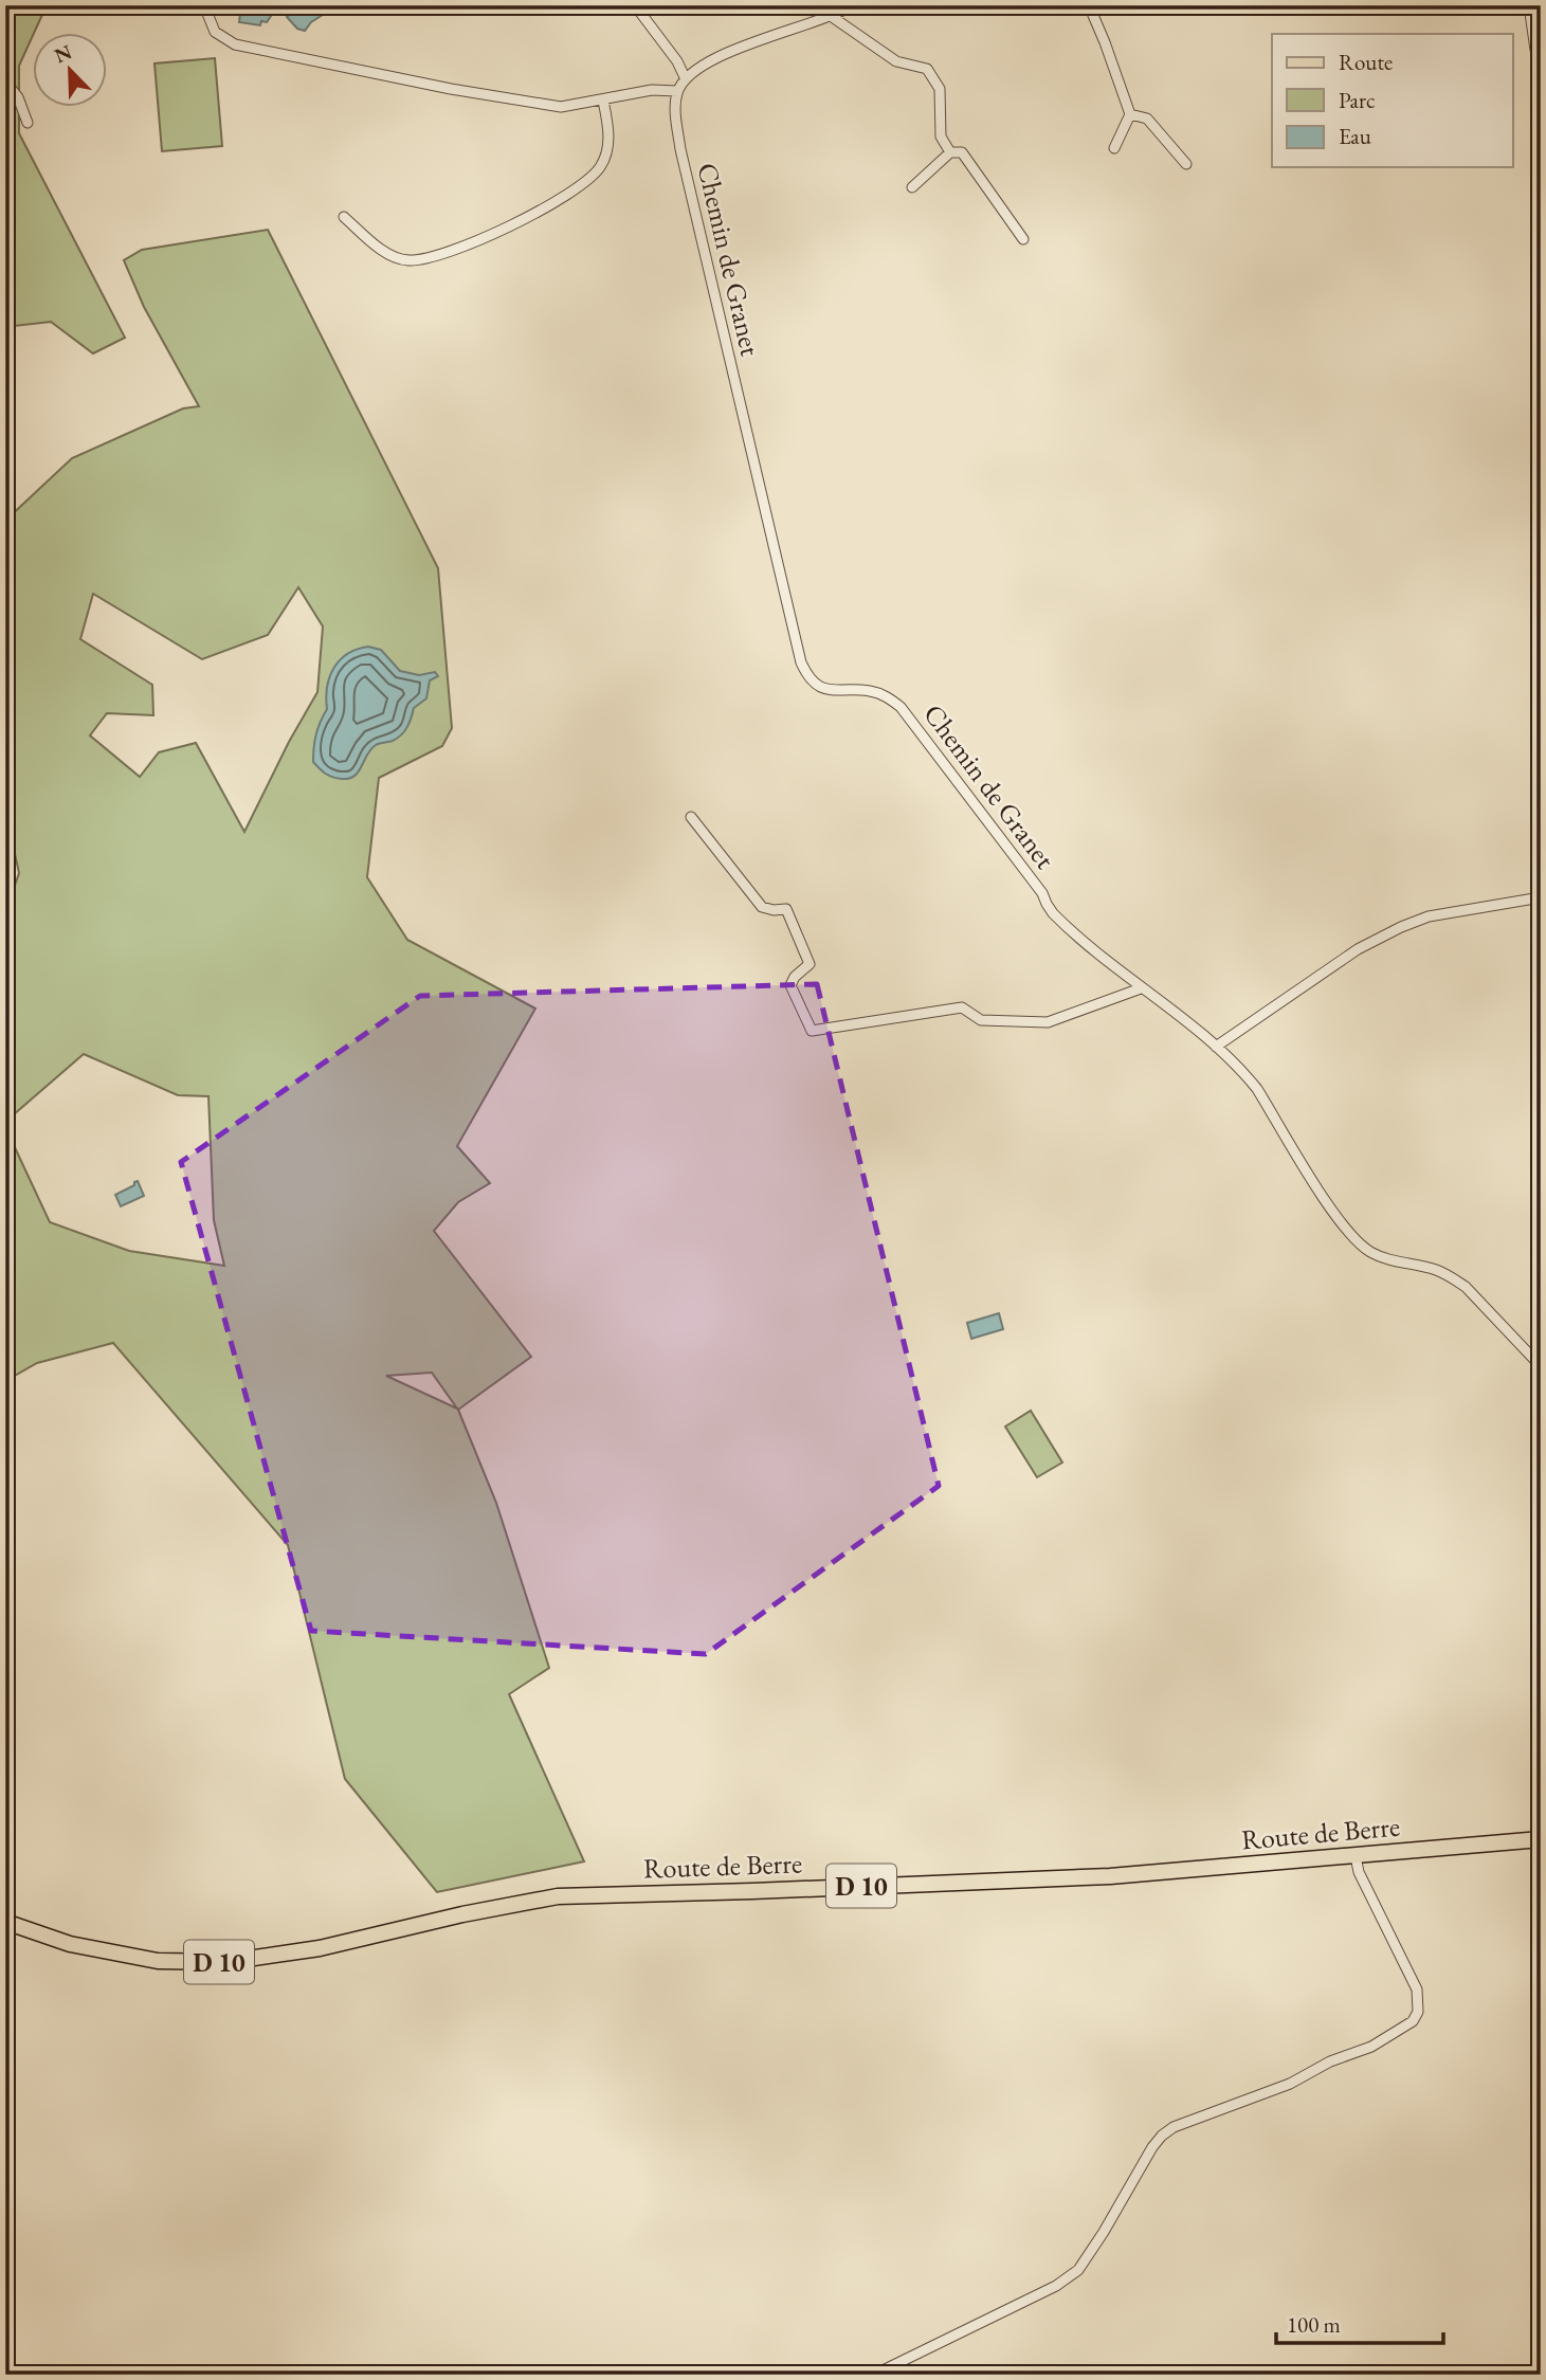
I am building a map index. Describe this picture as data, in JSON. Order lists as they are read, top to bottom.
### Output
{
  "streets": {
    "main road": ["Route de Berre", "D 10"],
    "street": ["Chemin de Granet"]
  },
  "legend": ["Route", "Parc", "Eau"],
  "scale_bar": "100 m",
  "north": "top left"
}
